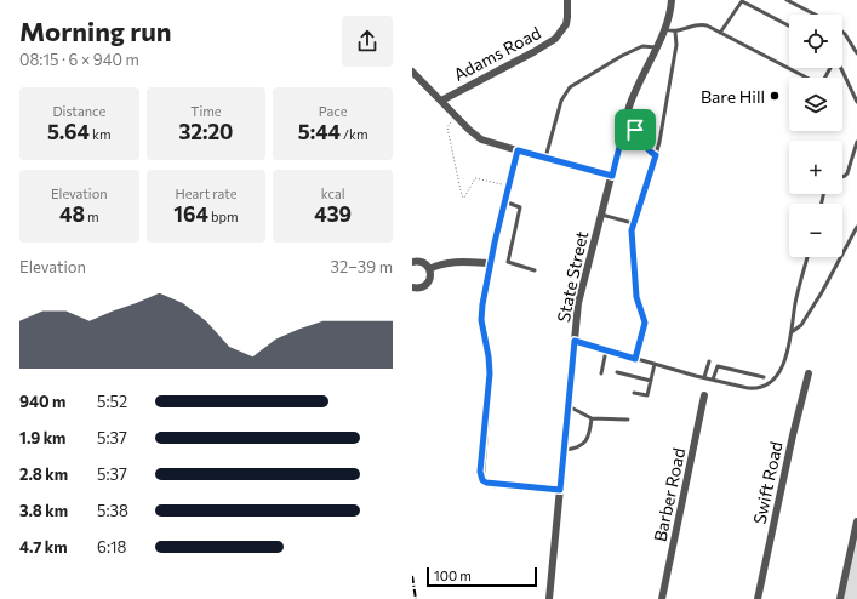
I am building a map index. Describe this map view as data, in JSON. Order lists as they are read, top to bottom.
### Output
{
  "streets": {
    "street": [
      "Adams Road",
      "State Street",
      "Swift Road",
      "Barber Road"
    ]
  },
  "places": ["Bare Hill"],
  "scale_bar": "100 m",
  "page": {
    "heading": ["Morning run", "08:15 · 6 × 940 m"],
    "map_buttons": ["+", "−"],
    "stats": [
      ["Distance", "5.64 km"],
      ["Time", "32:20"],
      ["Pace", "5:44 /km"],
      ["Elevation", "48 m"],
      ["Heart rate", "164 bpm"],
      ["kcal", "439"]
    ],
    "chart": ["Elevation", "32–39 m"],
    "list": [
      {
        "name": "940 m",
        "note": "5:52"
      },
      {
        "name": "1.9 km",
        "note": "5:37"
      },
      {
        "name": "2.8 km",
        "note": "5:37"
      },
      {
        "name": "3.8 km",
        "note": "5:38"
      },
      {
        "name": "4.7 km",
        "note": "6:18"
      }
    ],
    "scale": "100 m"
  }
}
